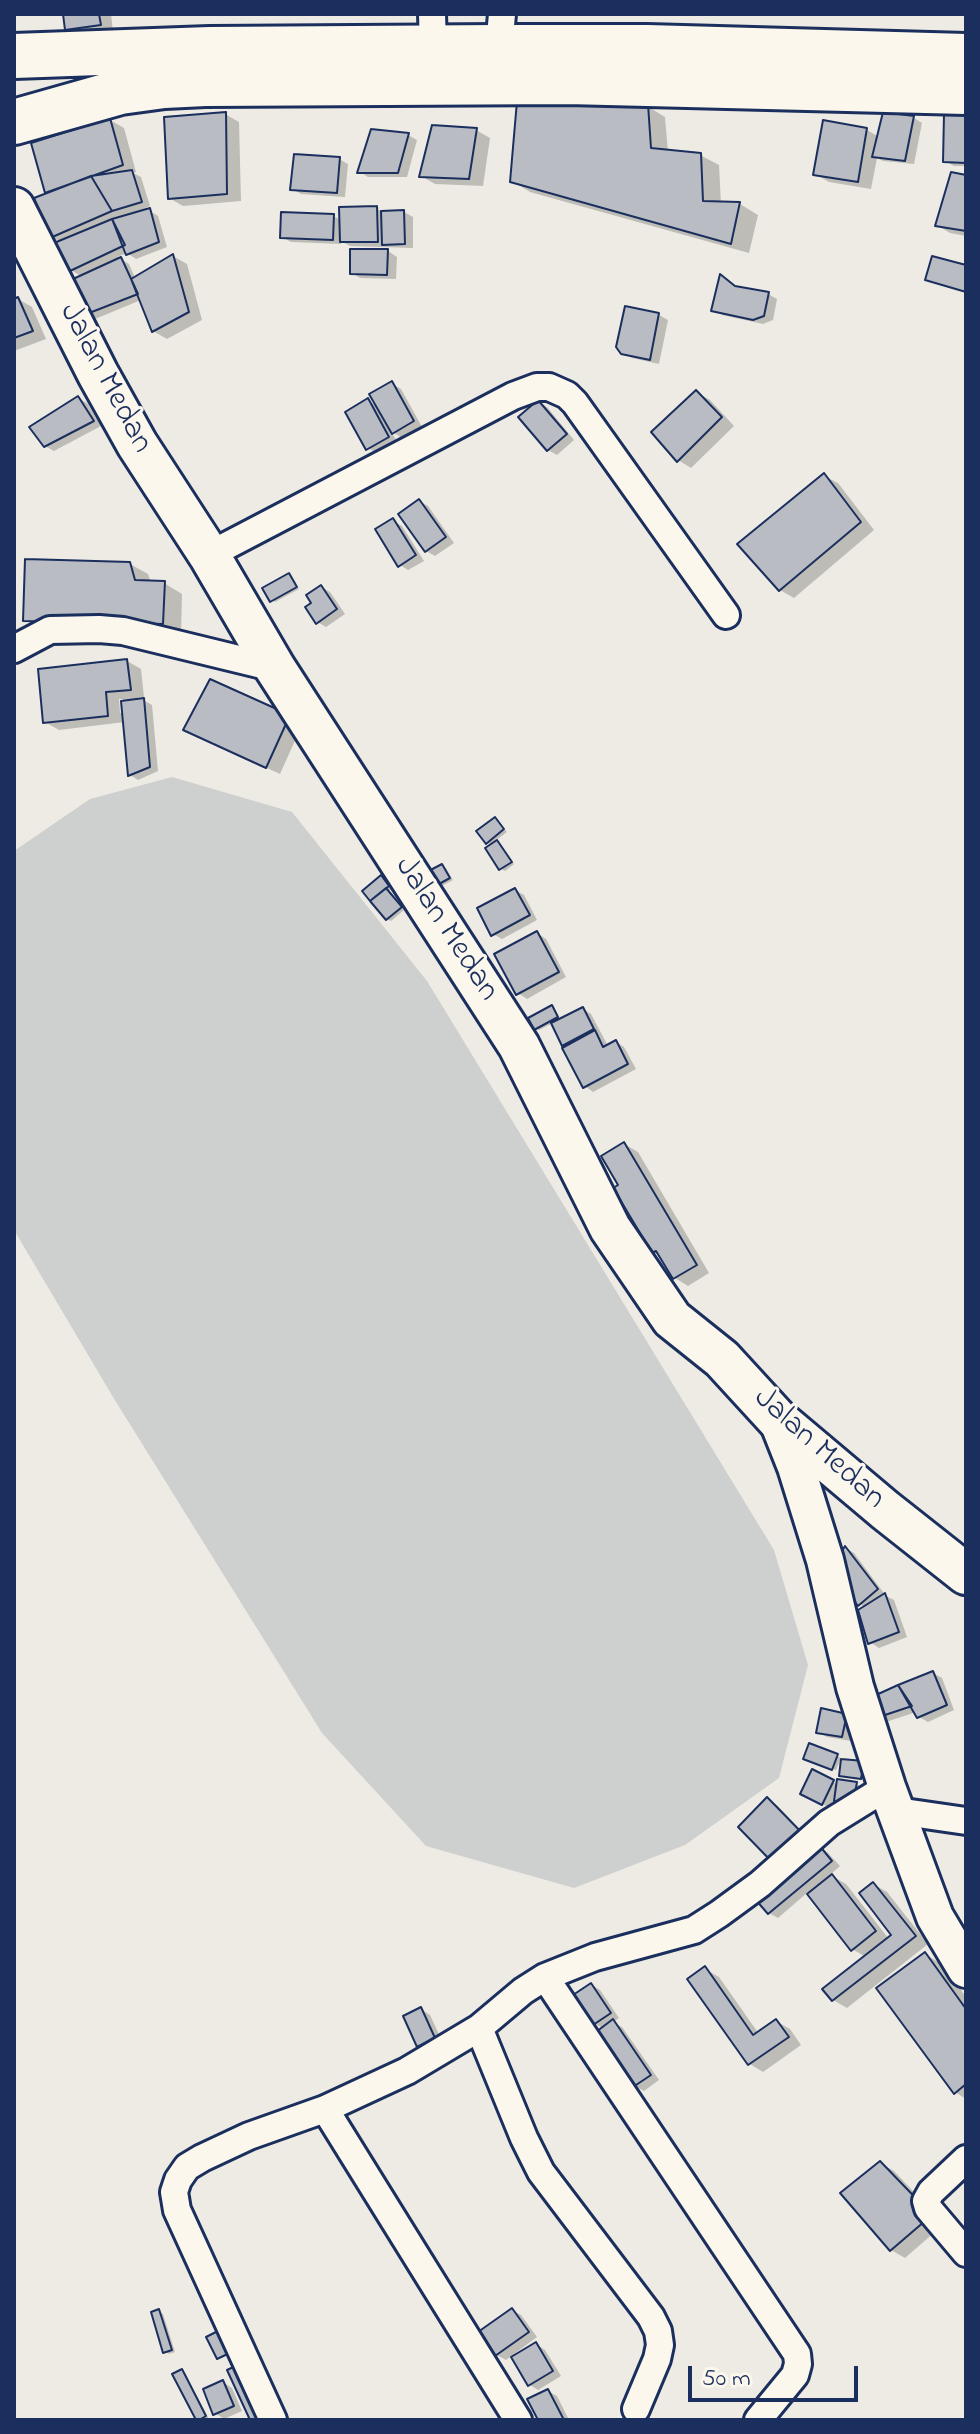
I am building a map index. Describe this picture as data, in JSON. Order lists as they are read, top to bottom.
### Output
{
  "streets": {
    "main road": ["Jalan Medan"]
  },
  "scale_bar": "50 m"
}
